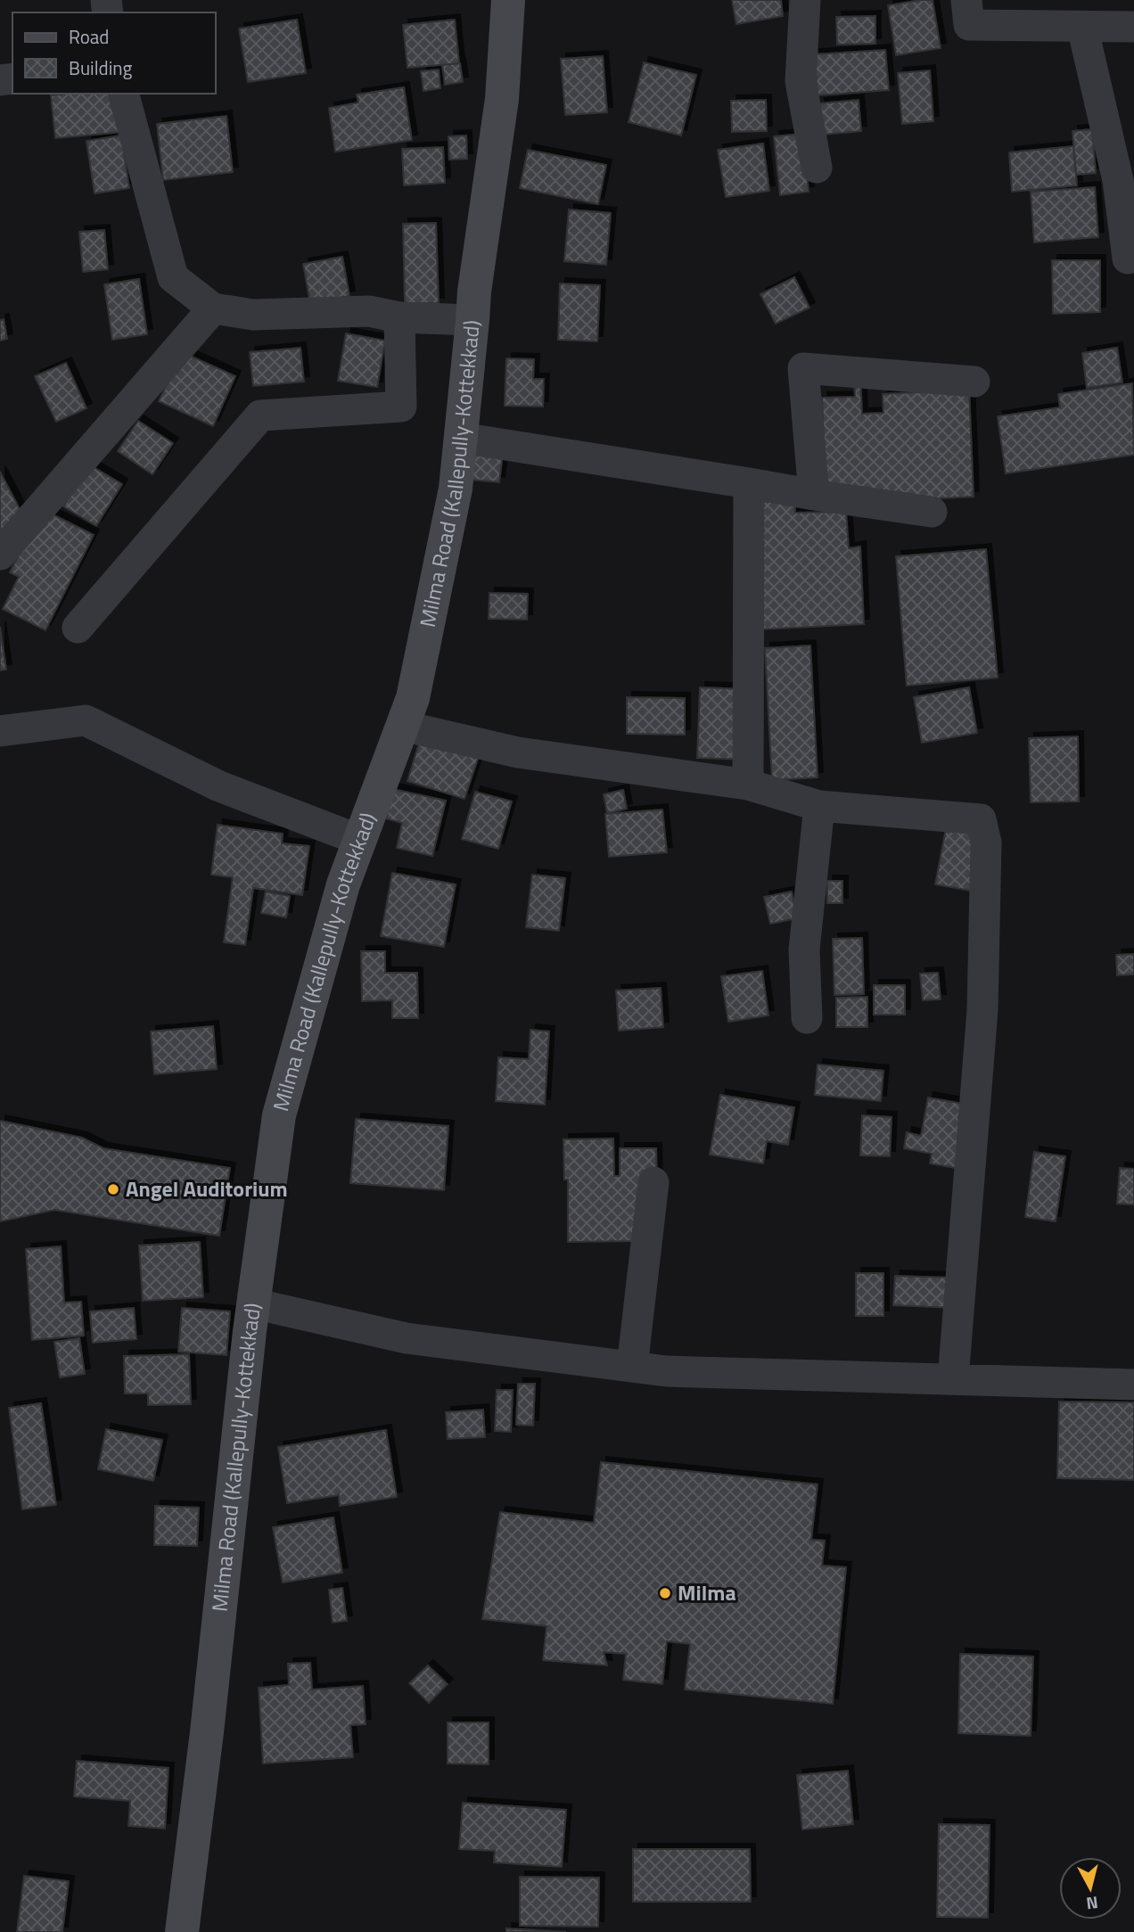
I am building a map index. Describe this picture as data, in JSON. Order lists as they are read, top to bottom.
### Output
{
  "streets": {
    "main road": ["Milma Road (Kallepully-Kottekkad)"]
  },
  "places": ["Angel Auditorium", "Milma"],
  "legend": ["Road", "Building"],
  "north": "bottom"
}
